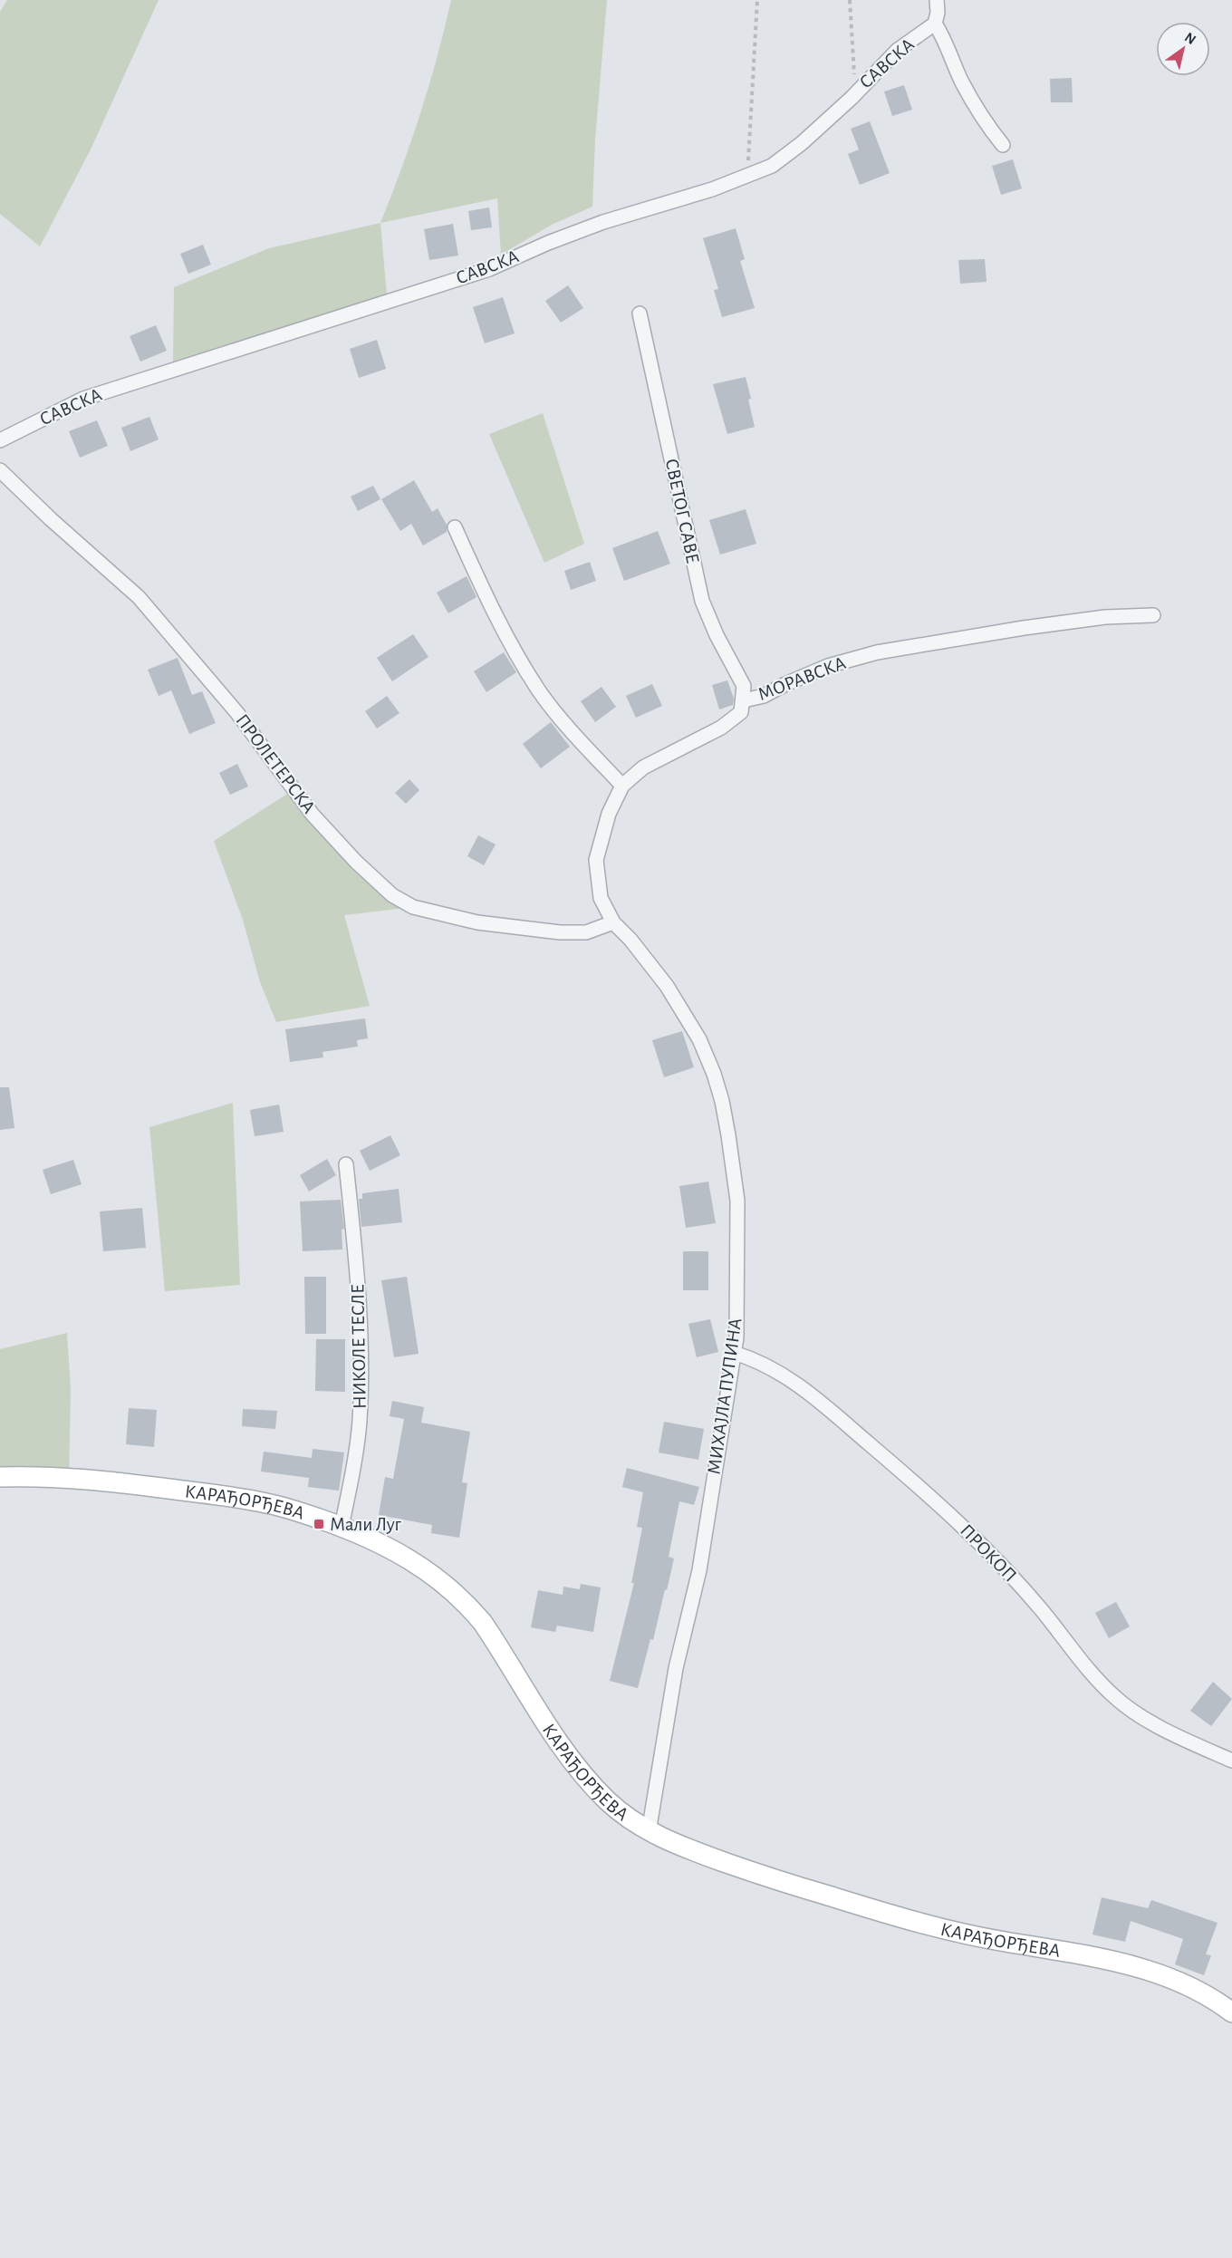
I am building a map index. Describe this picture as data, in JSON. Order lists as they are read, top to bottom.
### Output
{
  "streets": {
    "street": [
      "САВСКА",
      "СВЕТОГ САВЕ",
      "МОРАВСКА",
      "ПРОЛЕТЕРСКА",
      "НИКОЛЕ ТЕСЛЕ",
      "МИХАЈЛА ПУПИНА",
      "КАРАЂОРЂЕВА",
      "ПРОКОП"
    ]
  },
  "crossings": [
    ["СВЕТОГ САВЕ", "МОРАВСКА"],
    ["МОРАВСКА", "ПРОЛЕТЕРСКА"],
    ["МОРАВСКА", "МИХАЈЛА ПУПИНА"],
    ["ПРОЛЕТЕРСКА", "МИХАЈЛА ПУПИНА"],
    ["НИКОЛЕ ТЕСЛЕ", "КАРАЂОРЂЕВА"],
    ["МИХАЈЛА ПУПИНА", "КАРАЂОРЂЕВА"],
    ["МИХАЈЛА ПУПИНА", "ПРОКОП"]
  ],
  "places": {
    "transit": ["Мали Луг"]
  },
  "north": "top right"
}
